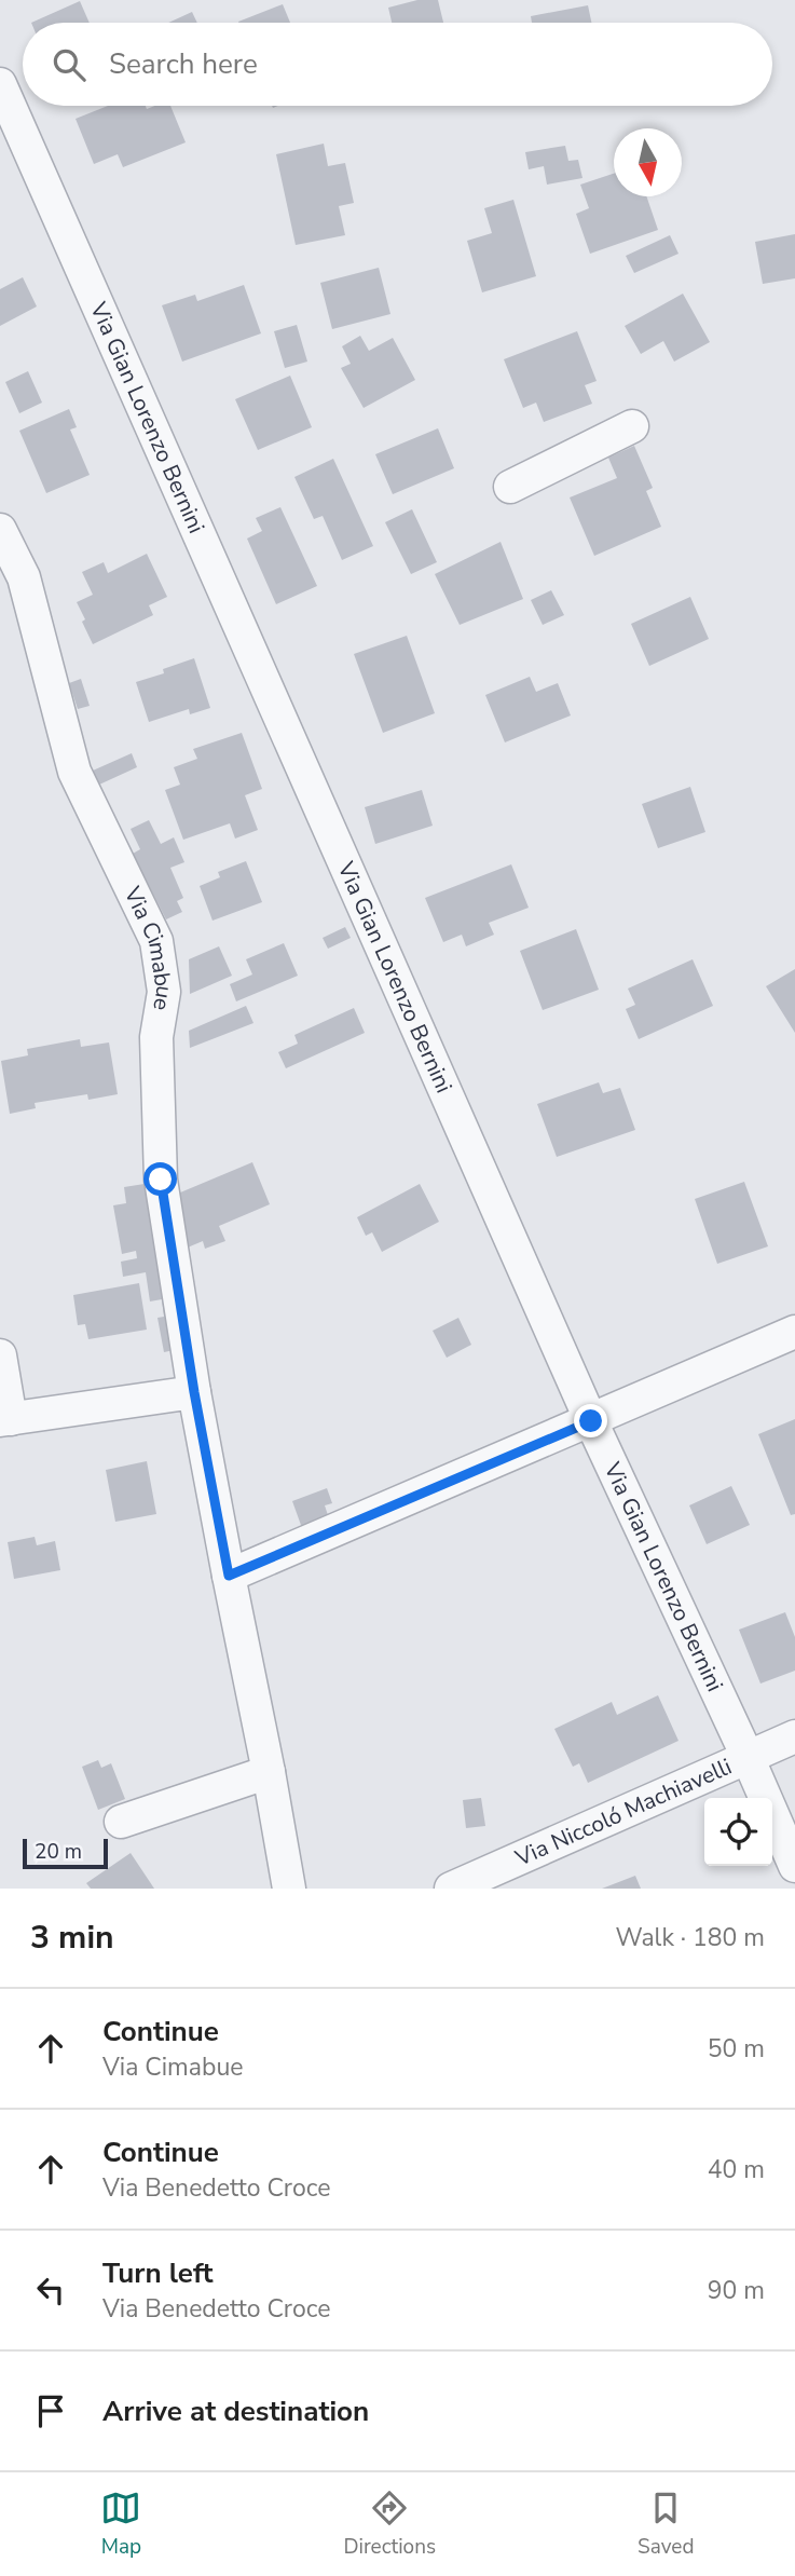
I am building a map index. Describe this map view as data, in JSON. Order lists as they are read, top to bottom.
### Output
{
  "streets": {
    "street": ["Via Gian Lorenzo Bernini", "Via Cimabue", "Via Niccoló Machiavelli"]
  },
  "crossings": [
    ["Via Gian Lorenzo Bernini", "Via Niccoló Machiavelli"]
  ],
  "scale_bar": "20 m",
  "north": "bottom",
  "page": {
    "search": "Search here",
    "scale": "20 m",
    "heading": ["3 min", "Walk · 180 m"],
    "list": [
      ["Continue", "Via Cimabue", "50 m"],
      ["Continue", "Via Benedetto Croce", "40 m"],
      ["Turn left", "Via Benedetto Croce", "90 m"],
      "Arrive at destination"
    ],
    "nav": ["Map", "Directions", "Saved"]
  }
}
